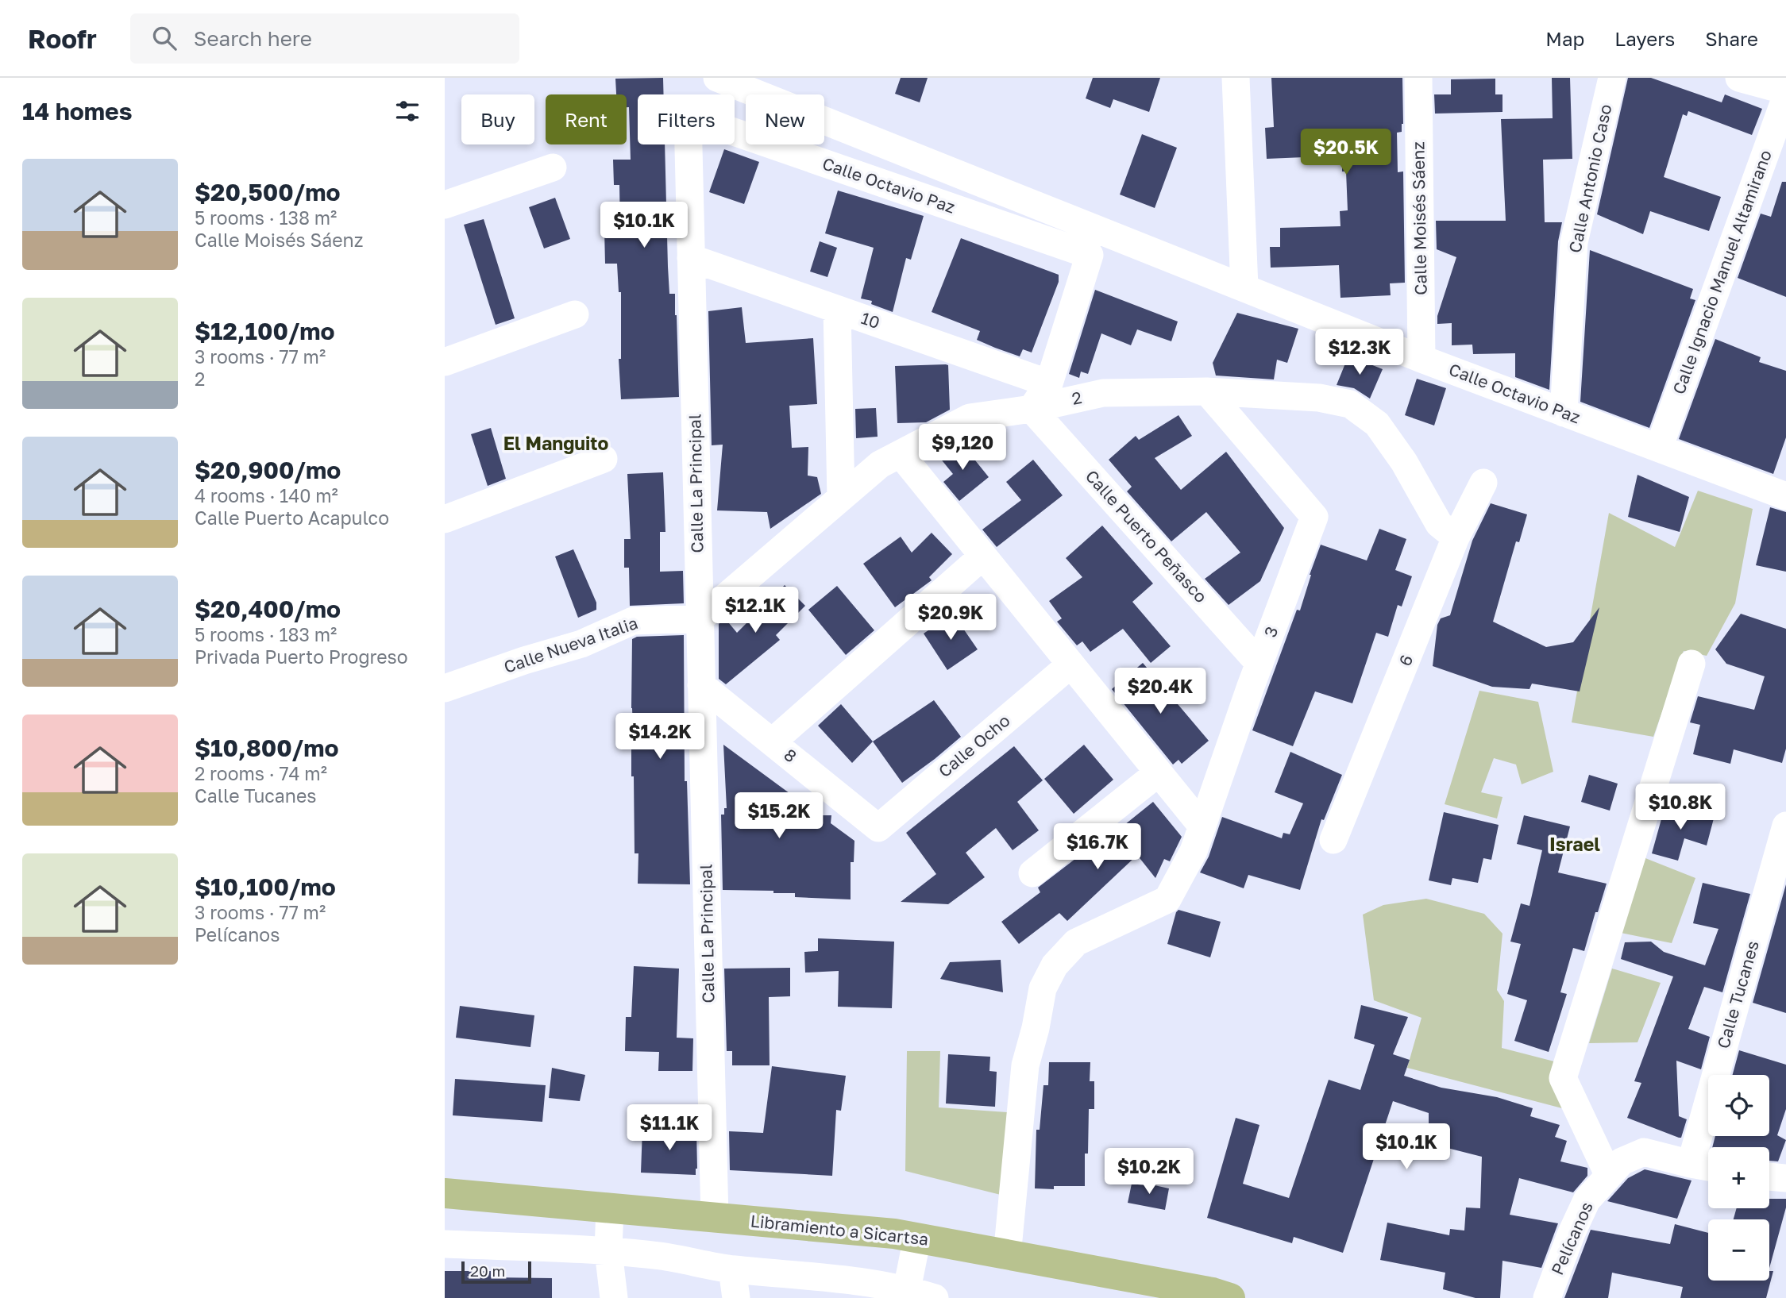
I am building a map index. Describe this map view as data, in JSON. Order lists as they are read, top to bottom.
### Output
{
  "streets": {
    "main road": ["Libramiento a Sicartsa"],
    "street": [
      "Calle Antonio Caso",
      "Calle Octavio Paz",
      "Calle Moisés Sáenz",
      "Calle Ignacio Manuel Altamirano",
      "10",
      "2",
      "Calle La Principal",
      "Calle Puerto Peñasco",
      "3",
      "Calle Nueva Italia",
      "6",
      "Calle Ocho",
      "8",
      "Calle Tucanes",
      "Pelícanos"
    ]
  },
  "crossings": [
    ["Calle Antonio Caso", "Calle Octavio Paz"],
    ["Calle Octavio Paz", "Calle Moisés Sáenz"],
    ["Calle Octavio Paz", "Calle Ignacio Manuel Altamirano"],
    ["Calle Octavio Paz", "10"],
    ["10", "Calle La Principal"],
    ["2", "Calle La Principal"],
    ["2", "Calle Puerto Peñasco"],
    ["2", "3"],
    ["2", "Calle Nueva Italia"],
    ["2", "6"],
    ["Calle La Principal", "Calle Nueva Italia"],
    ["Calle La Principal", "8"],
    ["Calle La Principal", "Libramiento a Sicartsa"],
    ["Calle Puerto Peñasco", "3"],
    ["3", "Libramiento a Sicartsa"],
    ["Calle Ocho", "8"],
    ["Calle Tucanes", "Pelícanos"]
  ],
  "districts": ["El Manguito", "Israel"],
  "scale_bar": "20 m",
  "page": {
    "header": "Roofr",
    "search": "Search here",
    "nav": ["Map", "Layers", "Share"],
    "heading": "14 homes",
    "chip": [
      "Buy",
      "Rent",
      "Filters",
      "New"
    ],
    "price": [
      "$20.5K",
      "$10.1K",
      "$12.3K",
      "$9,120",
      "$12.1K",
      "$20.9K",
      "$20.4K",
      "$14.2K",
      "$10.8K",
      "$15.2K",
      "$16.7K",
      "$11.1K",
      "$10.1K",
      "$10.2K"
    ],
    "list": [
      {
        "name": "$20,500/mo",
        "note": "5 rooms · 138 m² · Calle Moisés Sáenz"
      },
      {
        "name": "$12,100/mo",
        "note": "3 rooms · 77 m² · 2"
      },
      {
        "name": "$20,900/mo",
        "note": "4 rooms · 140 m² · Calle Puerto Acapulco"
      },
      {
        "name": "$20,400/mo",
        "note": "5 rooms · 183 m² · Privada Puerto Progreso"
      },
      {
        "name": "$10,800/mo",
        "note": "2 rooms · 74 m² · Calle Tucanes"
      },
      {
        "name": "$10,100/mo",
        "note": "3 rooms · 77 m² · Pelícanos"
      }
    ],
    "map_buttons": ["+", "−"],
    "scale": "20 m"
  }
}
